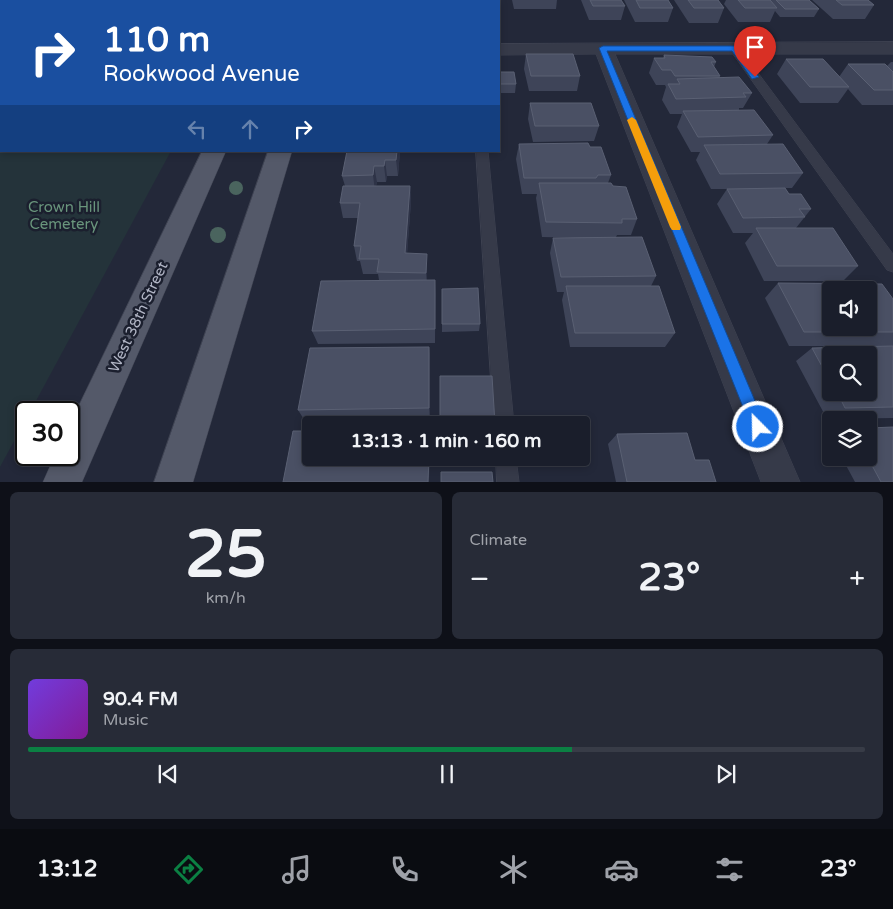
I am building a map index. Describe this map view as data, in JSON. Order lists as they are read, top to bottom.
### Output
{
  "streets": {
    "main road": ["West 38th Street"]
  },
  "parks": ["Crown Hill Cemetery"],
  "page": {
    "turn": ["110 m", "Rookwood Avenue"],
    "limit": "30",
    "trip": "13:13 · 1 min · 160 m",
    "tile": [
      ["25", "km/h"],
      "Climate"
    ],
    "heat": ["−", "23°", "+"],
    "song": ["90.4 FM", "Music"],
    "tabs": ["13:12", "23°"]
  }
}
